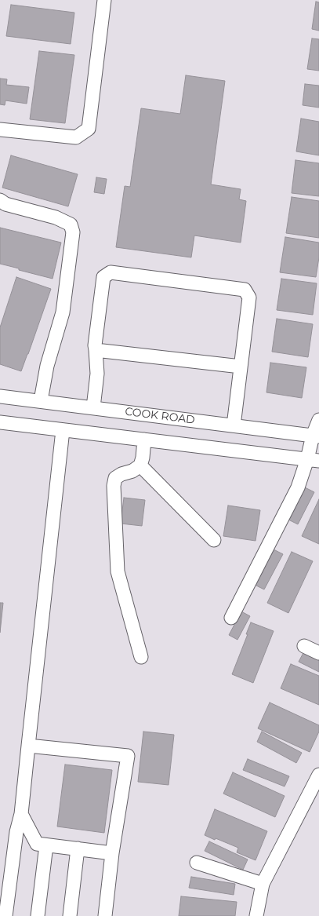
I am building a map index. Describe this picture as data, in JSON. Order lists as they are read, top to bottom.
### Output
{
  "streets": {
    "street": ["COOK ROAD"]
  }
}
